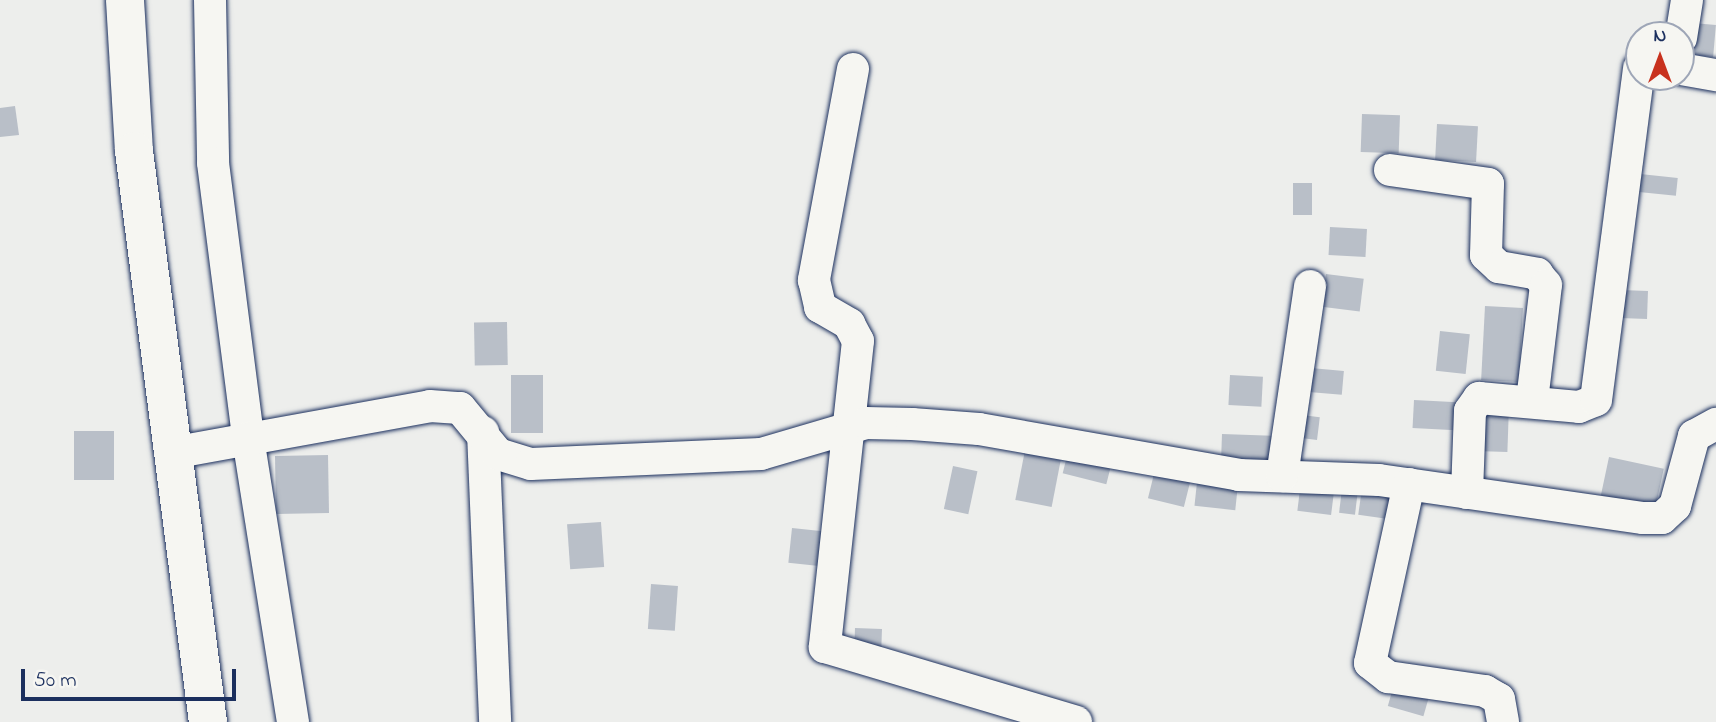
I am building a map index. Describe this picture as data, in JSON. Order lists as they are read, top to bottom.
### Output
{
  "scale_bar": "50 m",
  "north": "top"
}
